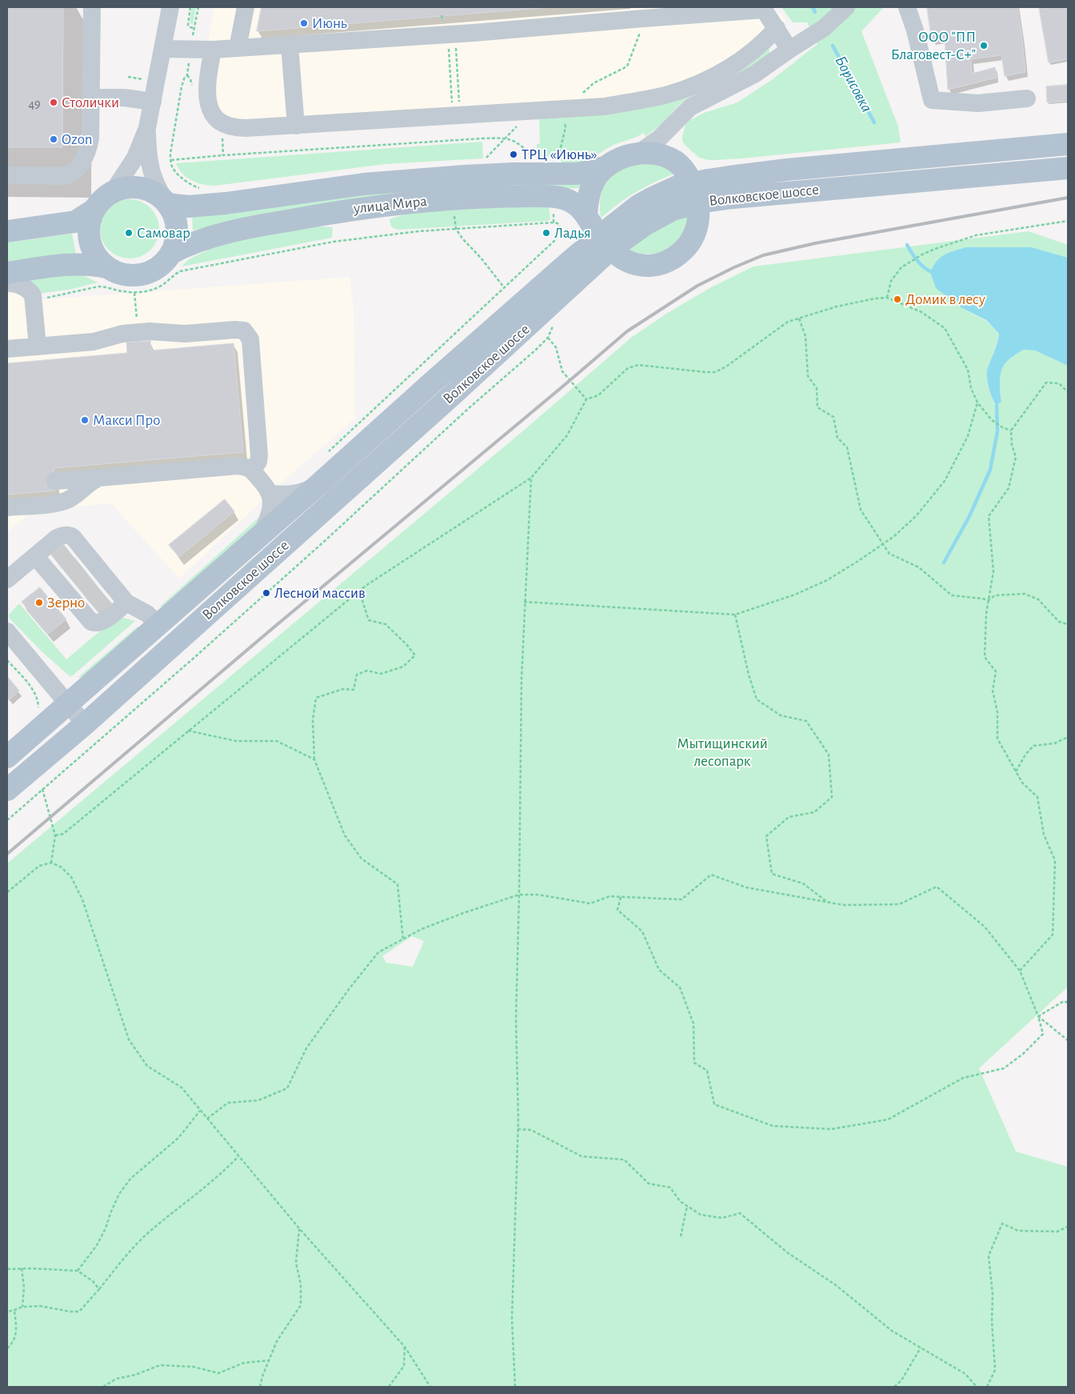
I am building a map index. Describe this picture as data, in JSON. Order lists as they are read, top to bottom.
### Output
{
  "streets": {
    "main road": ["Волковское шоссе", "улица Мира"]
  },
  "crossings": [
    ["Волковское шоссе", "улица Мира"]
  ],
  "water": ["Борисовка"],
  "parks": ["Мытищинский лесопарк"],
  "places": [
    "Июнь",
    "ООО \"ПП Благовест-С+\"",
    "Столички",
    "Ozon",
    "ТРЦ «Июнь»",
    "Самовар",
    "Ладья",
    "Домик в лесу",
    "Макси Про",
    "Лесной массив",
    "Зерно"
  ],
  "house_numbers": ["49"]
}
